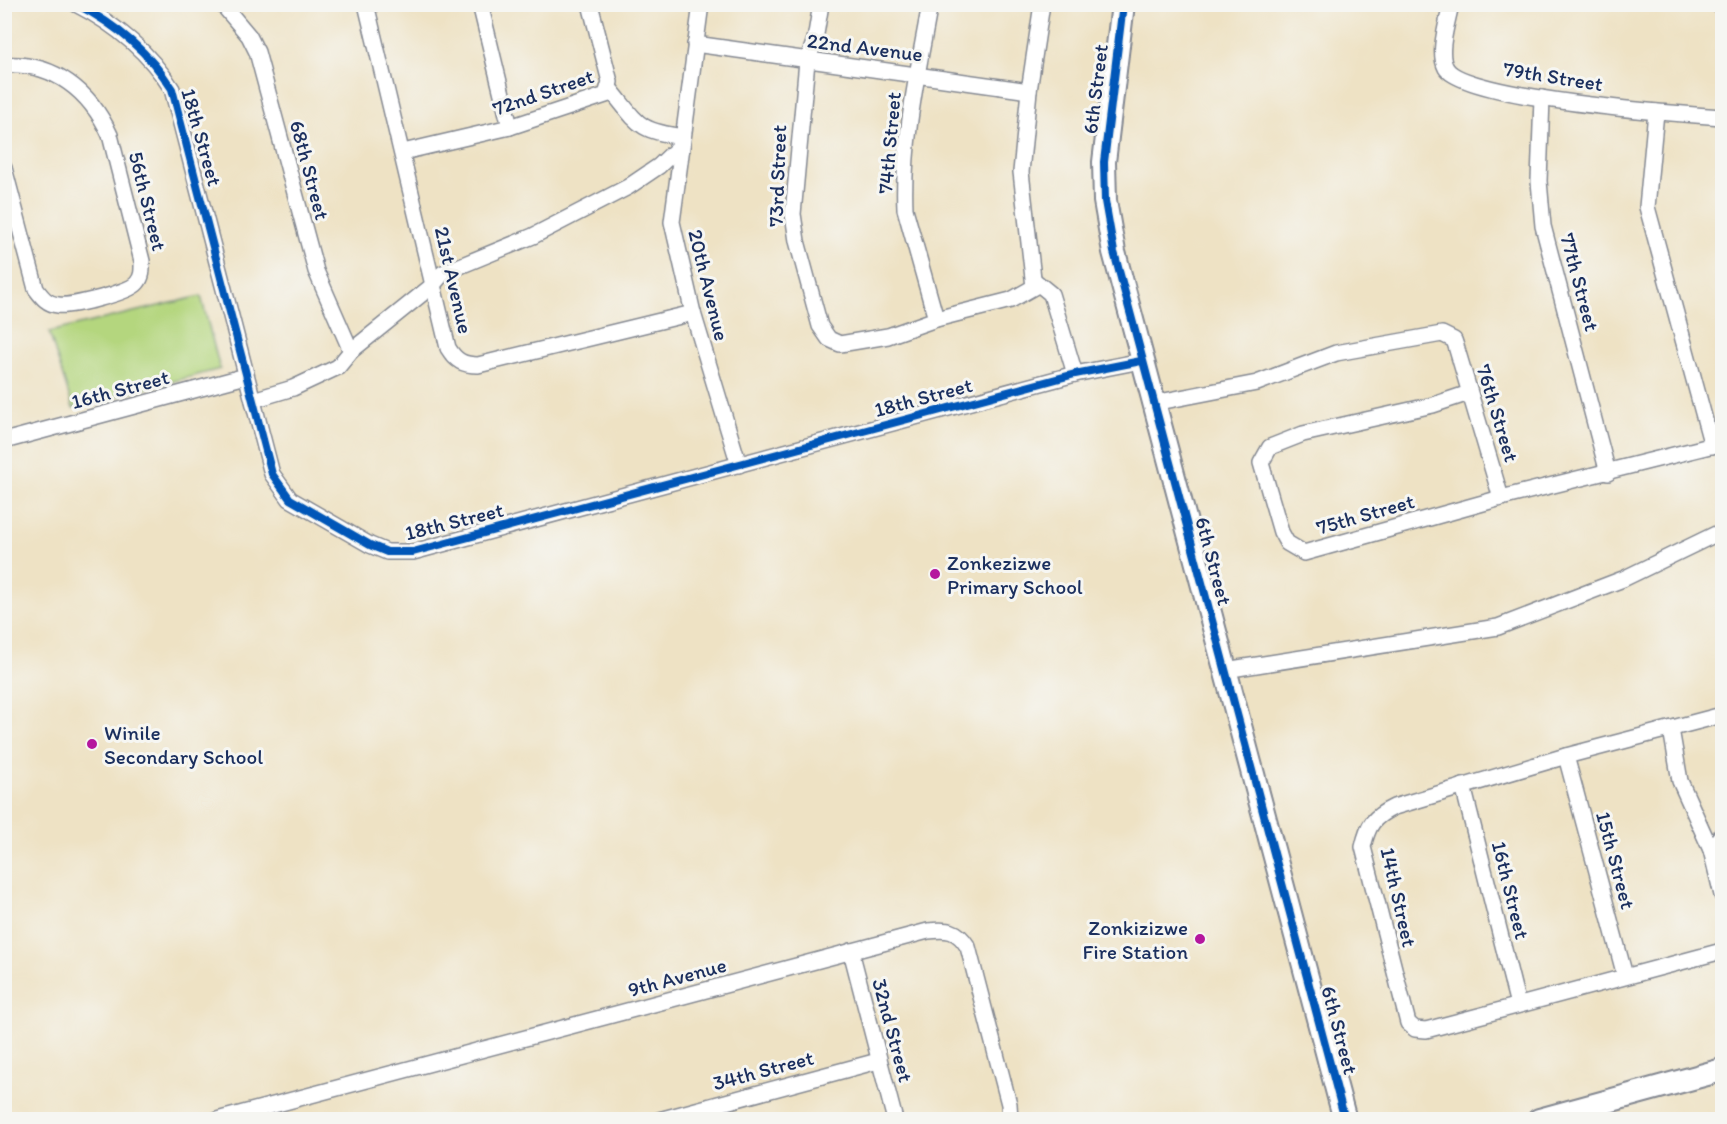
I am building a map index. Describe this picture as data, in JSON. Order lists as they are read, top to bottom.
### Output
{
  "streets": {
    "street": [
      "22nd Avenue",
      "79th Street",
      "6th Street",
      "72nd Street",
      "18th Street",
      "74th Street",
      "68th Street",
      "73rd Street",
      "56th Street",
      "21st Avenue",
      "77th Street",
      "20th Avenue",
      "16th Street",
      "76th Street",
      "75th Street",
      "15th Street",
      "14th Street",
      "9th Avenue",
      "32nd Street",
      "34th Street"
    ]
  },
  "crossings": [
    ["22nd Avenue", "74th Street"],
    ["22nd Avenue", "73rd Street"],
    ["22nd Avenue", "20th Avenue"],
    ["79th Street", "77th Street"],
    ["6th Street", "18th Street"],
    ["6th Street", "76th Street"],
    ["72nd Street", "21st Avenue"],
    ["18th Street", "20th Avenue"],
    ["18th Street", "16th Street"],
    ["74th Street", "73rd Street"],
    ["21st Avenue", "20th Avenue"],
    ["77th Street", "75th Street"],
    ["16th Street", "14th Street"],
    ["76th Street", "75th Street"],
    ["15th Street", "14th Street"],
    ["9th Avenue", "32nd Street"],
    ["32nd Street", "34th Street"]
  ],
  "places": ["Zonkezizwe Primary School", "Winile Secondary School", "Zonkizizwe Fire Station"]
}
